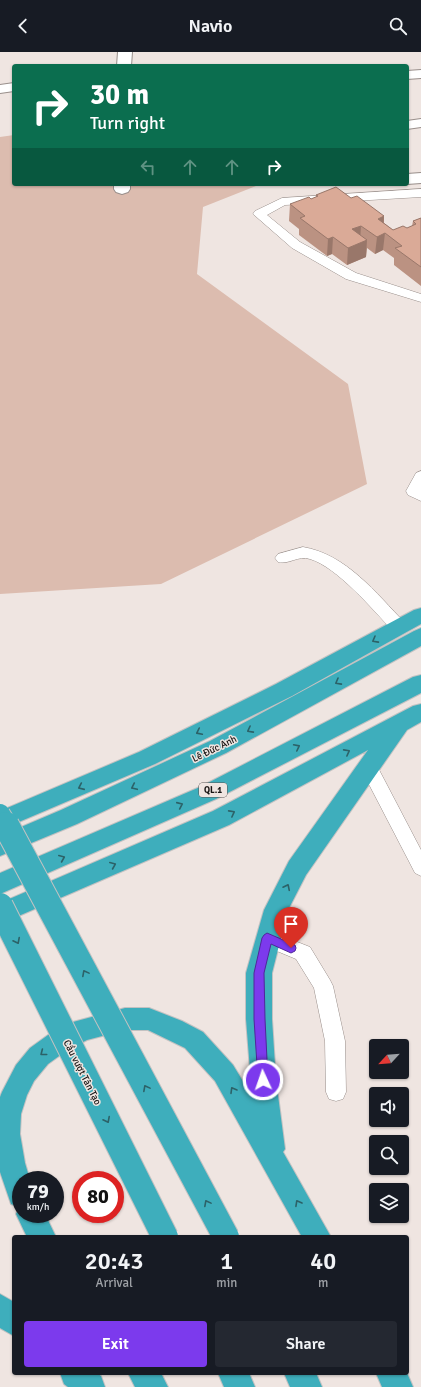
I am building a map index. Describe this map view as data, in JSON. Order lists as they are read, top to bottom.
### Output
{
  "streets": {
    "highway": ["Lê Đức Anh", "QL.1", "Cầu vượt Tân Tạo"]
  },
  "north": "bottom left",
  "page": {
    "header": "Navio",
    "turn": ["30 m", "Turn right"],
    "speed": "79 km/h",
    "limit": "80",
    "eta": [
      "20:43",
      "Arrival",
      "1",
      "min",
      "40",
      "m"
    ],
    "buttons": ["Exit", "Share"]
  }
}
